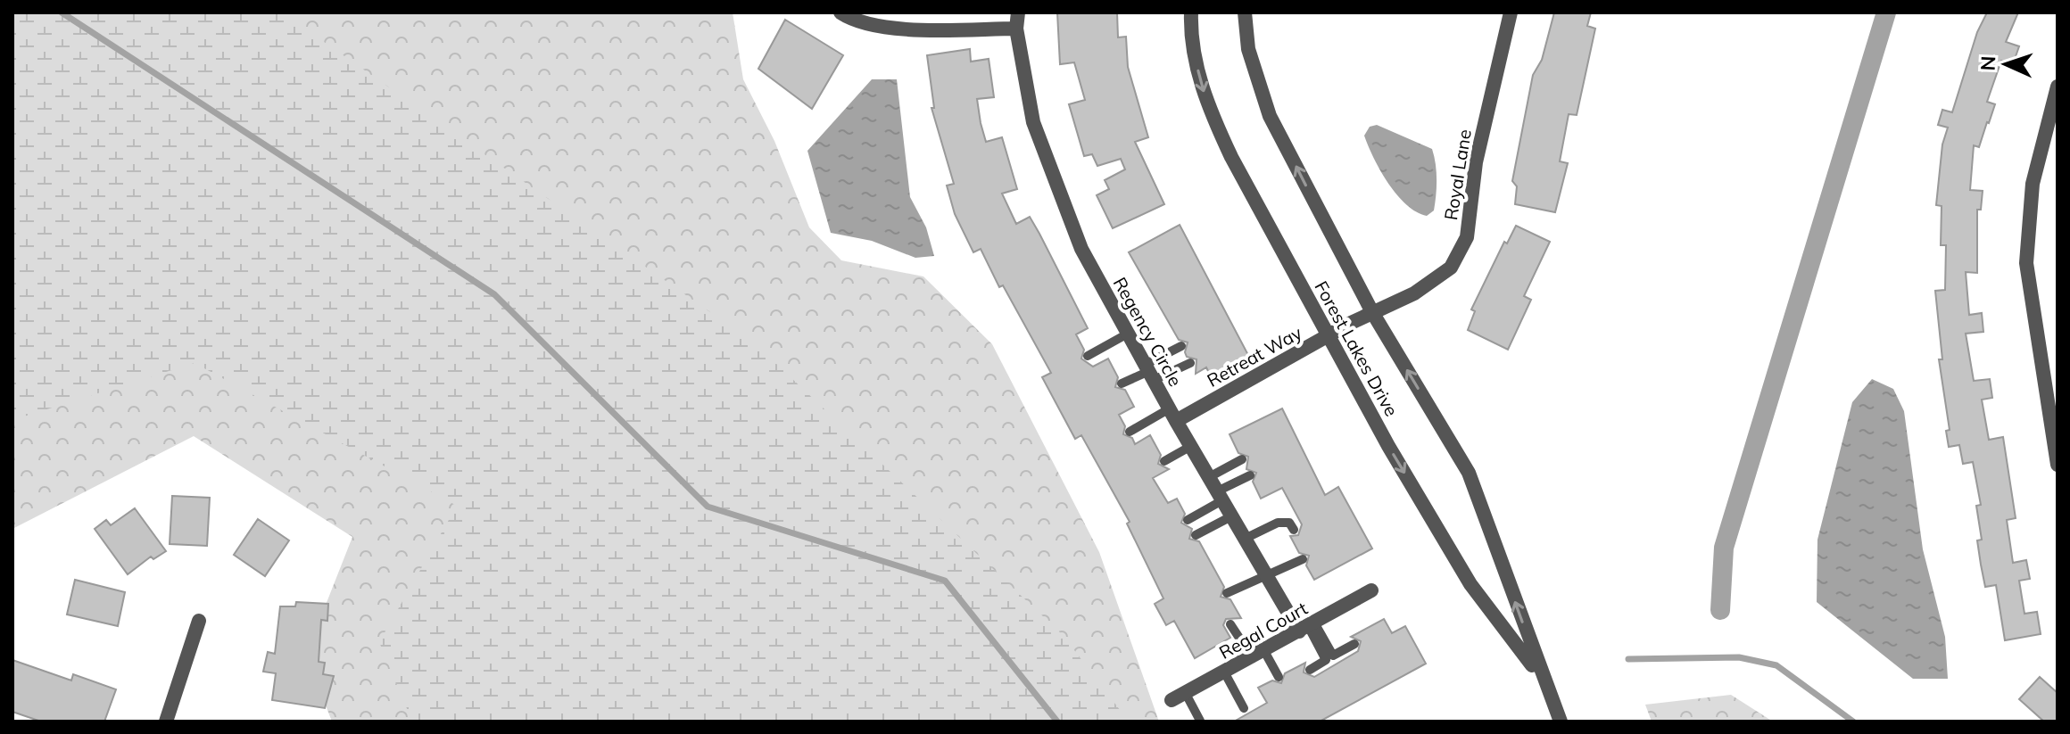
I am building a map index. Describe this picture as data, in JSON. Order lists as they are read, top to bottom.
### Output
{
  "streets": {
    "street": [
      "Royal Lane",
      "Regency Circle",
      "Forest Lakes Drive",
      "Retreat Way",
      "Regal Court"
    ]
  },
  "crossings": [
    ["Royal Lane", "Forest Lakes Drive"],
    ["Royal Lane", "Retreat Way"],
    ["Regency Circle", "Retreat Way"],
    ["Regency Circle", "Regal Court"],
    ["Forest Lakes Drive", "Retreat Way"]
  ],
  "north": "left"
}
